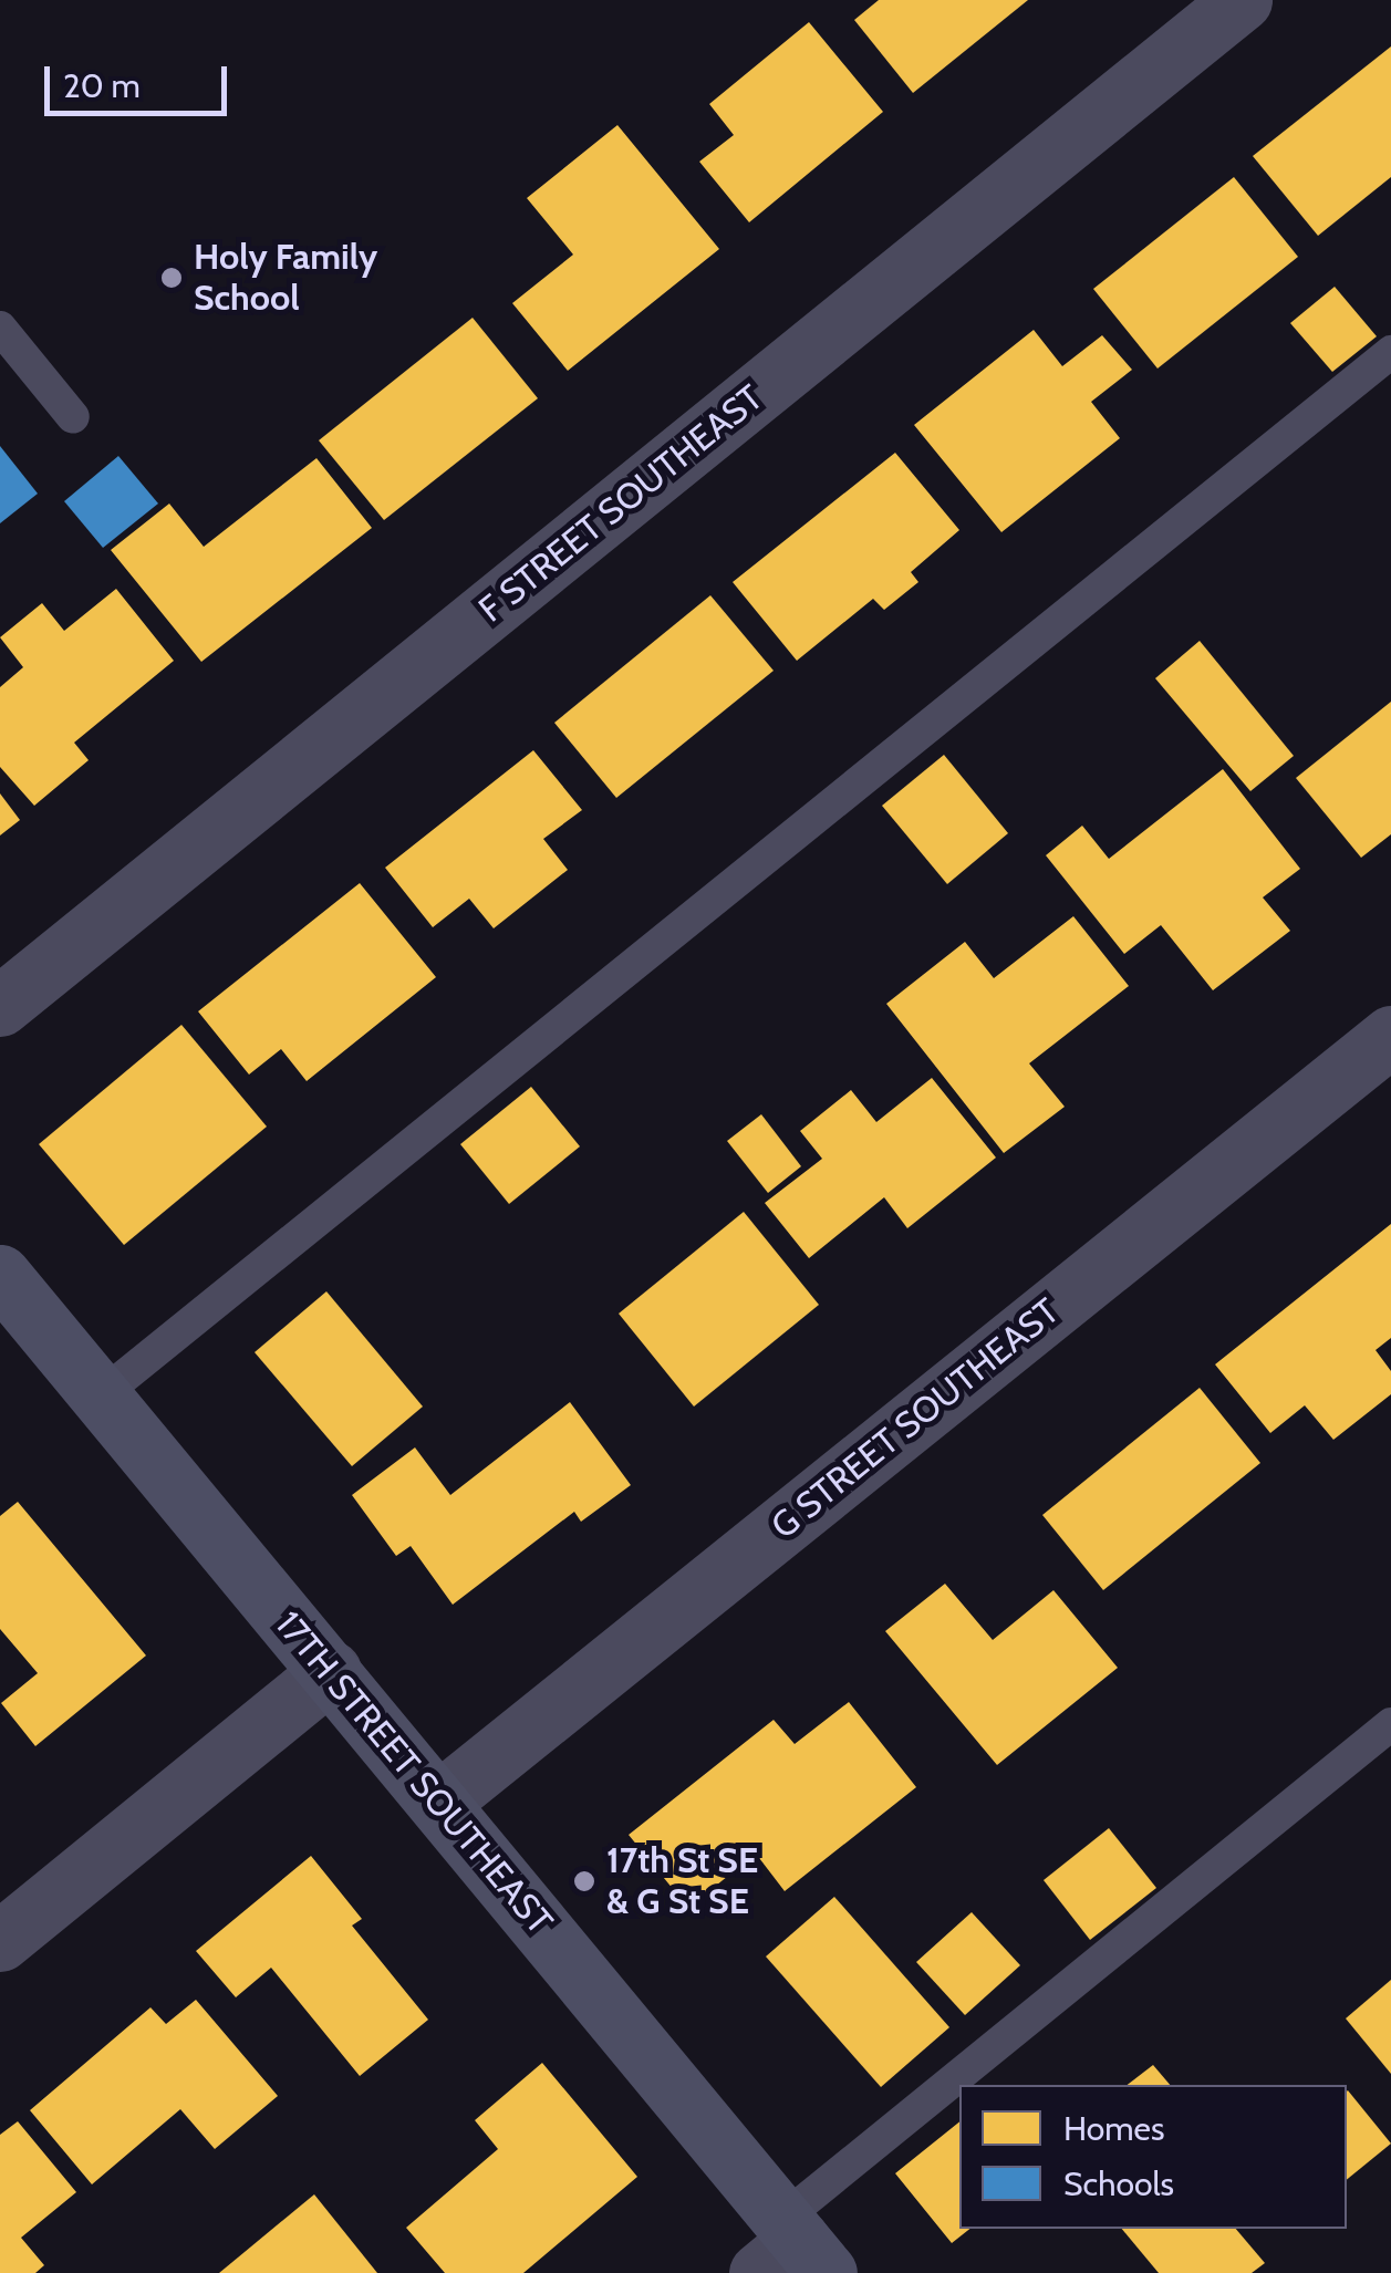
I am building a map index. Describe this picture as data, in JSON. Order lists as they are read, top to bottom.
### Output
{
  "streets": {
    "street": ["F STREET SOUTHEAST", "G STREET SOUTHEAST", "17TH STREET SOUTHEAST"]
  },
  "crossings": [
    ["G STREET SOUTHEAST", "17TH STREET SOUTHEAST"]
  ],
  "places": ["Holy Family School", "17th St SE & G St SE"],
  "legend": ["Homes", "Schools"],
  "scale_bar": "20 m"
}
